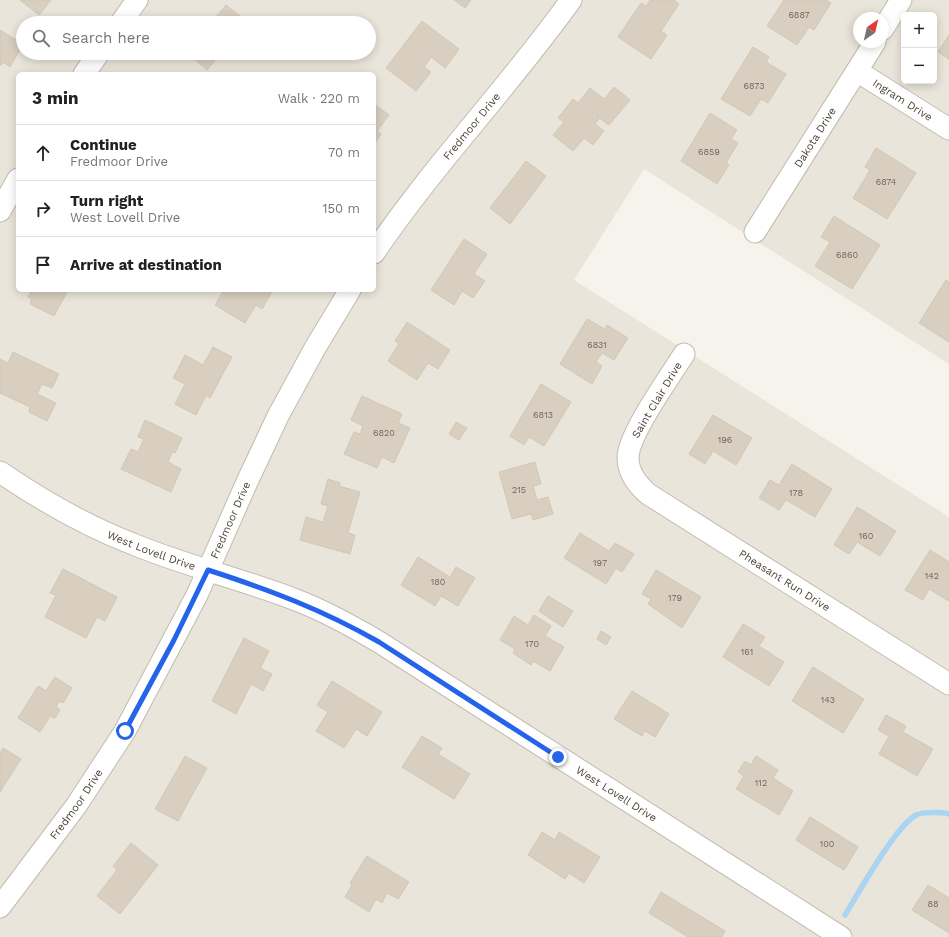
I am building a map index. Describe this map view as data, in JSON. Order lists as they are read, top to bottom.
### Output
{
  "streets": {
    "street": [
      "Ingram Drive",
      "Fredmoor Drive",
      "Dakota Drive",
      "Saint Clair Drive",
      "West Lovell Drive",
      "Pheasant Run Drive"
    ]
  },
  "crossings": [
    ["Ingram Drive", "Dakota Drive"],
    ["Fredmoor Drive", "West Lovell Drive"],
    ["Saint Clair Drive", "Pheasant Run Drive"]
  ],
  "house_numbers": [
    "6887",
    "6873",
    "6859",
    "6874",
    "6860",
    "6831",
    "6813",
    "6820",
    "196",
    "215",
    "178",
    "160",
    "197",
    "142",
    "180",
    "179",
    "170",
    "161",
    "143",
    "112",
    "100",
    "88"
  ],
  "north": "top right",
  "page": {
    "map_buttons": ["+", "−"],
    "search": "Search here",
    "heading": ["3 min", "Walk · 220 m"],
    "list": [
      ["Continue", "Fredmoor Drive", "70 m"],
      ["Turn right", "West Lovell Drive", "150 m"],
      "Arrive at destination"
    ]
  }
}
